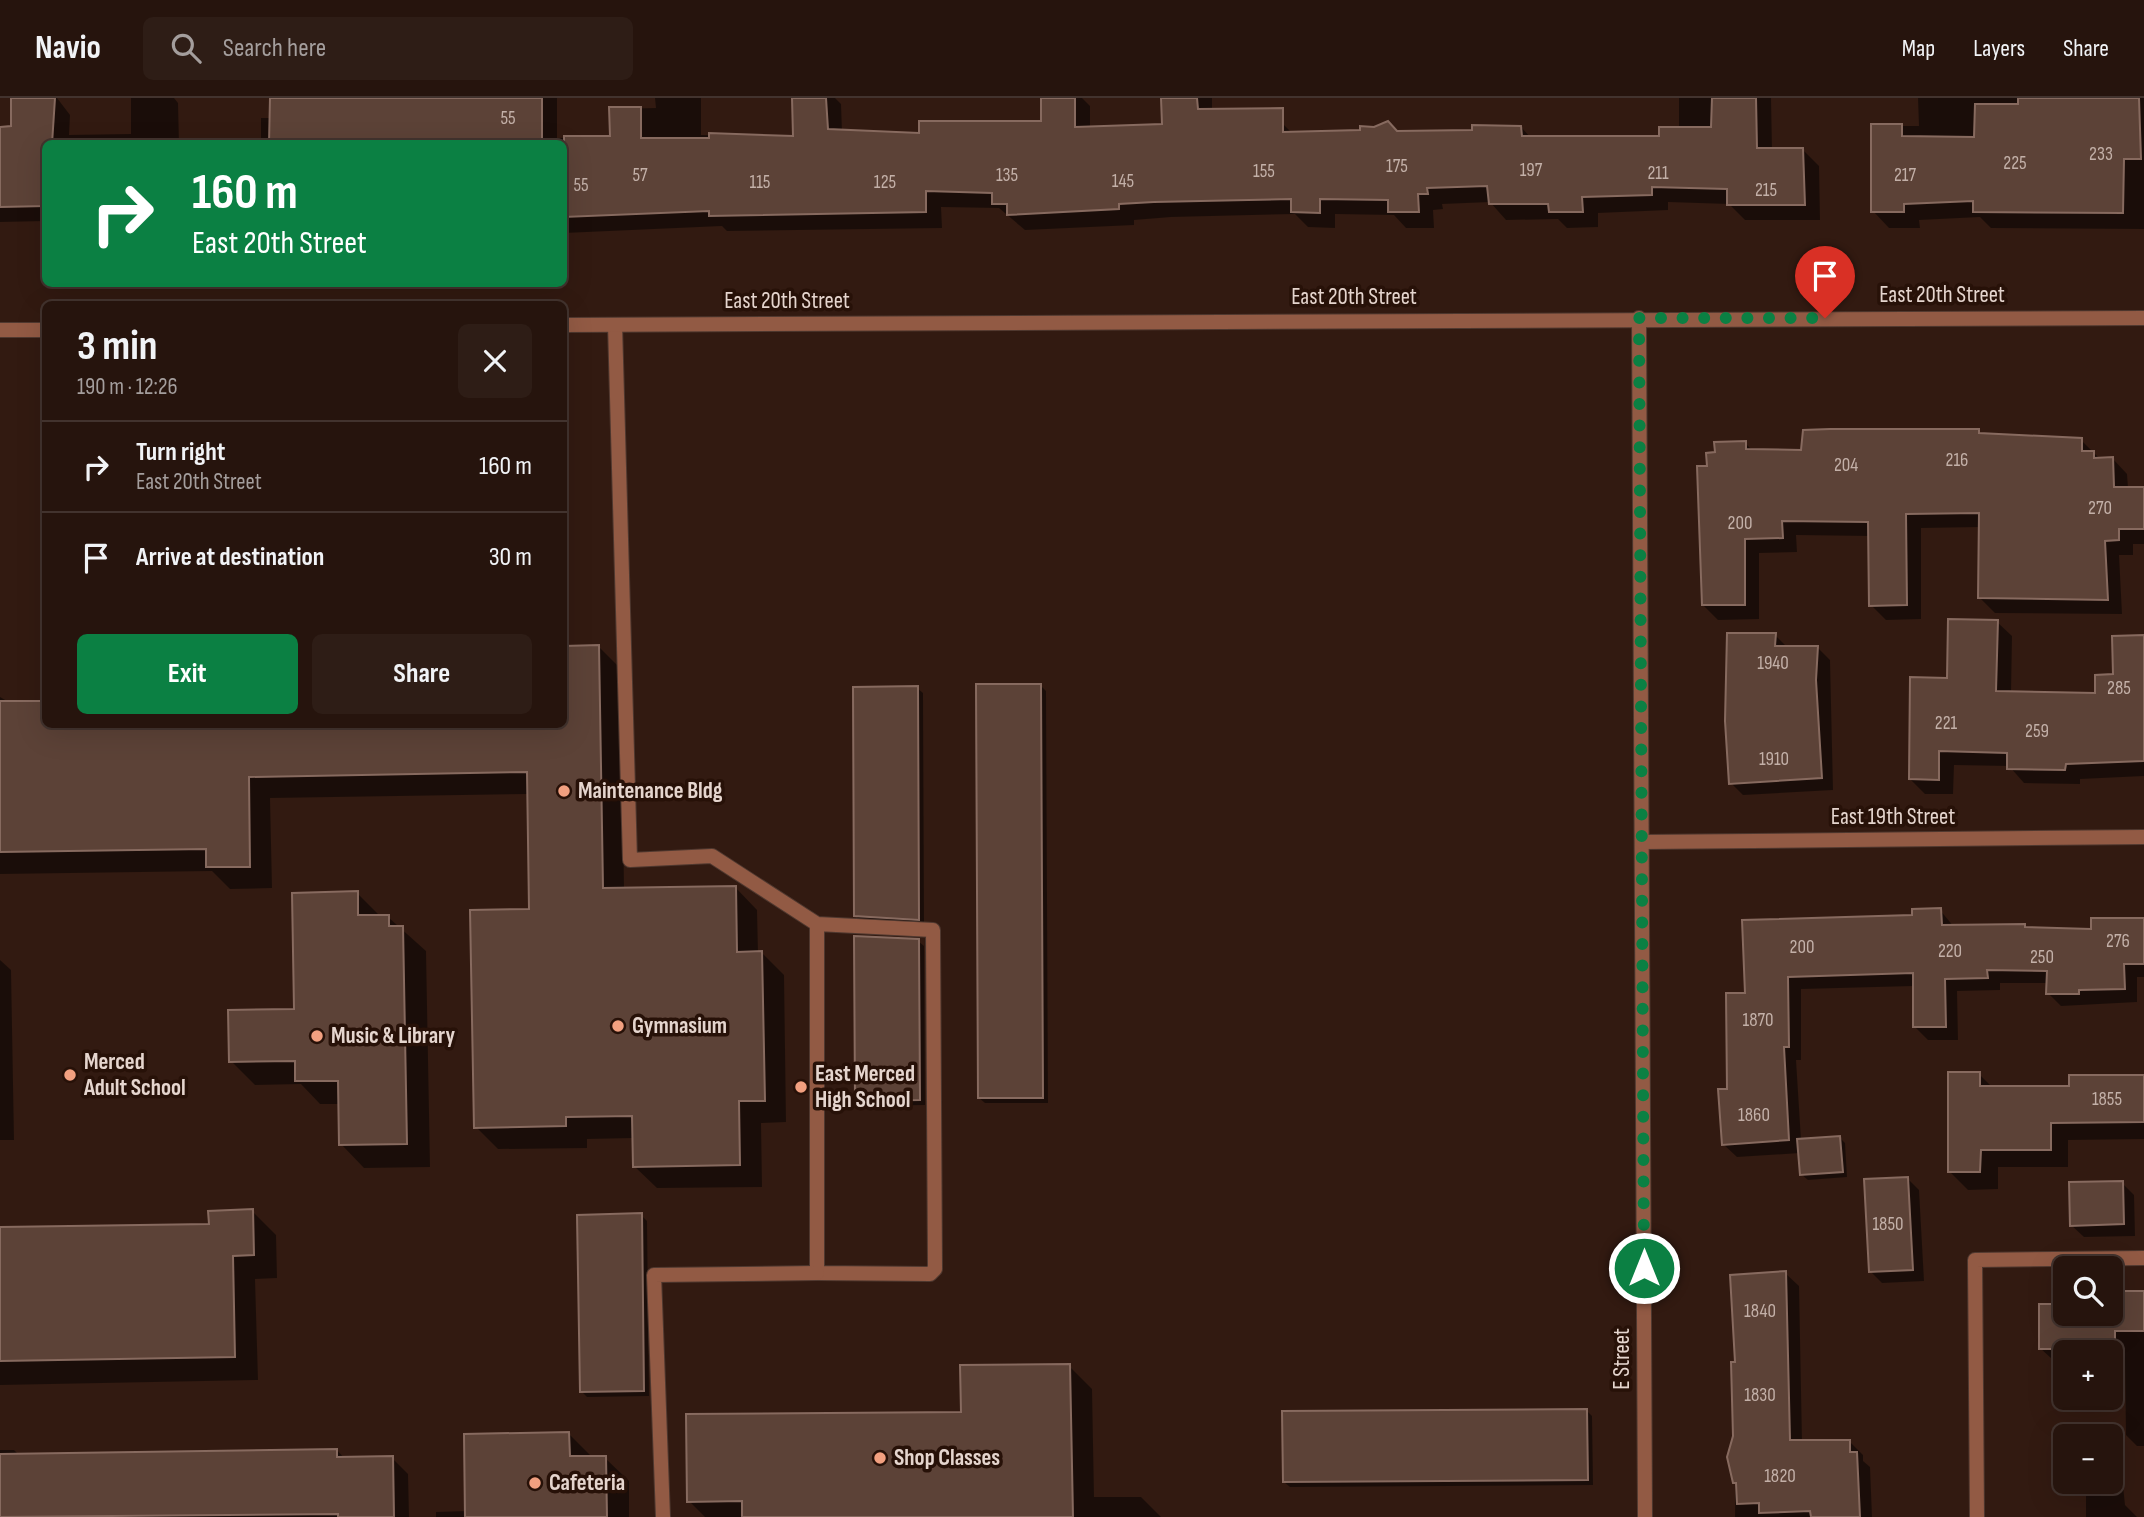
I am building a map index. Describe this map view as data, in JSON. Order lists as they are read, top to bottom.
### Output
{
  "streets": {
    "street": ["East 20th Street", "East 19th Street", "E Street"]
  },
  "crossings": [
    ["East 20th Street", "E Street"],
    ["East 19th Street", "E Street"]
  ],
  "places": [
    "Maintenance Bldg",
    "Gymnasium",
    "Music & Library",
    "Merced Adult School",
    "East Merced High School",
    "Shop Classes",
    "Cafeteria"
  ],
  "house_numbers": [
    "55",
    "233",
    "225",
    "175",
    "197",
    "155",
    "211",
    "57",
    "135",
    "217",
    "145",
    "115",
    "125",
    "55",
    "215",
    "216",
    "204",
    "270",
    "200",
    "1940",
    "285",
    "221",
    "259",
    "1910",
    "276",
    "200",
    "220",
    "250",
    "1870",
    "1855",
    "1860",
    "1850",
    "1840",
    "1830",
    "1820"
  ],
  "page": {
    "header": "Navio",
    "search": "Search here",
    "nav": ["Map", "Layers", "Share"],
    "turn": ["160 m", "East 20th Street"],
    "heading": ["3 min", "190 m · 12:26"],
    "list": [
      {
        "name": "Turn right",
        "note": "East 20th Street",
        "value": "160 m"
      },
      {
        "name": "Arrive at destination",
        "value": "30 m"
      }
    ],
    "buttons": ["Exit", "Share"],
    "map_buttons": ["+", "−"]
  }
}
